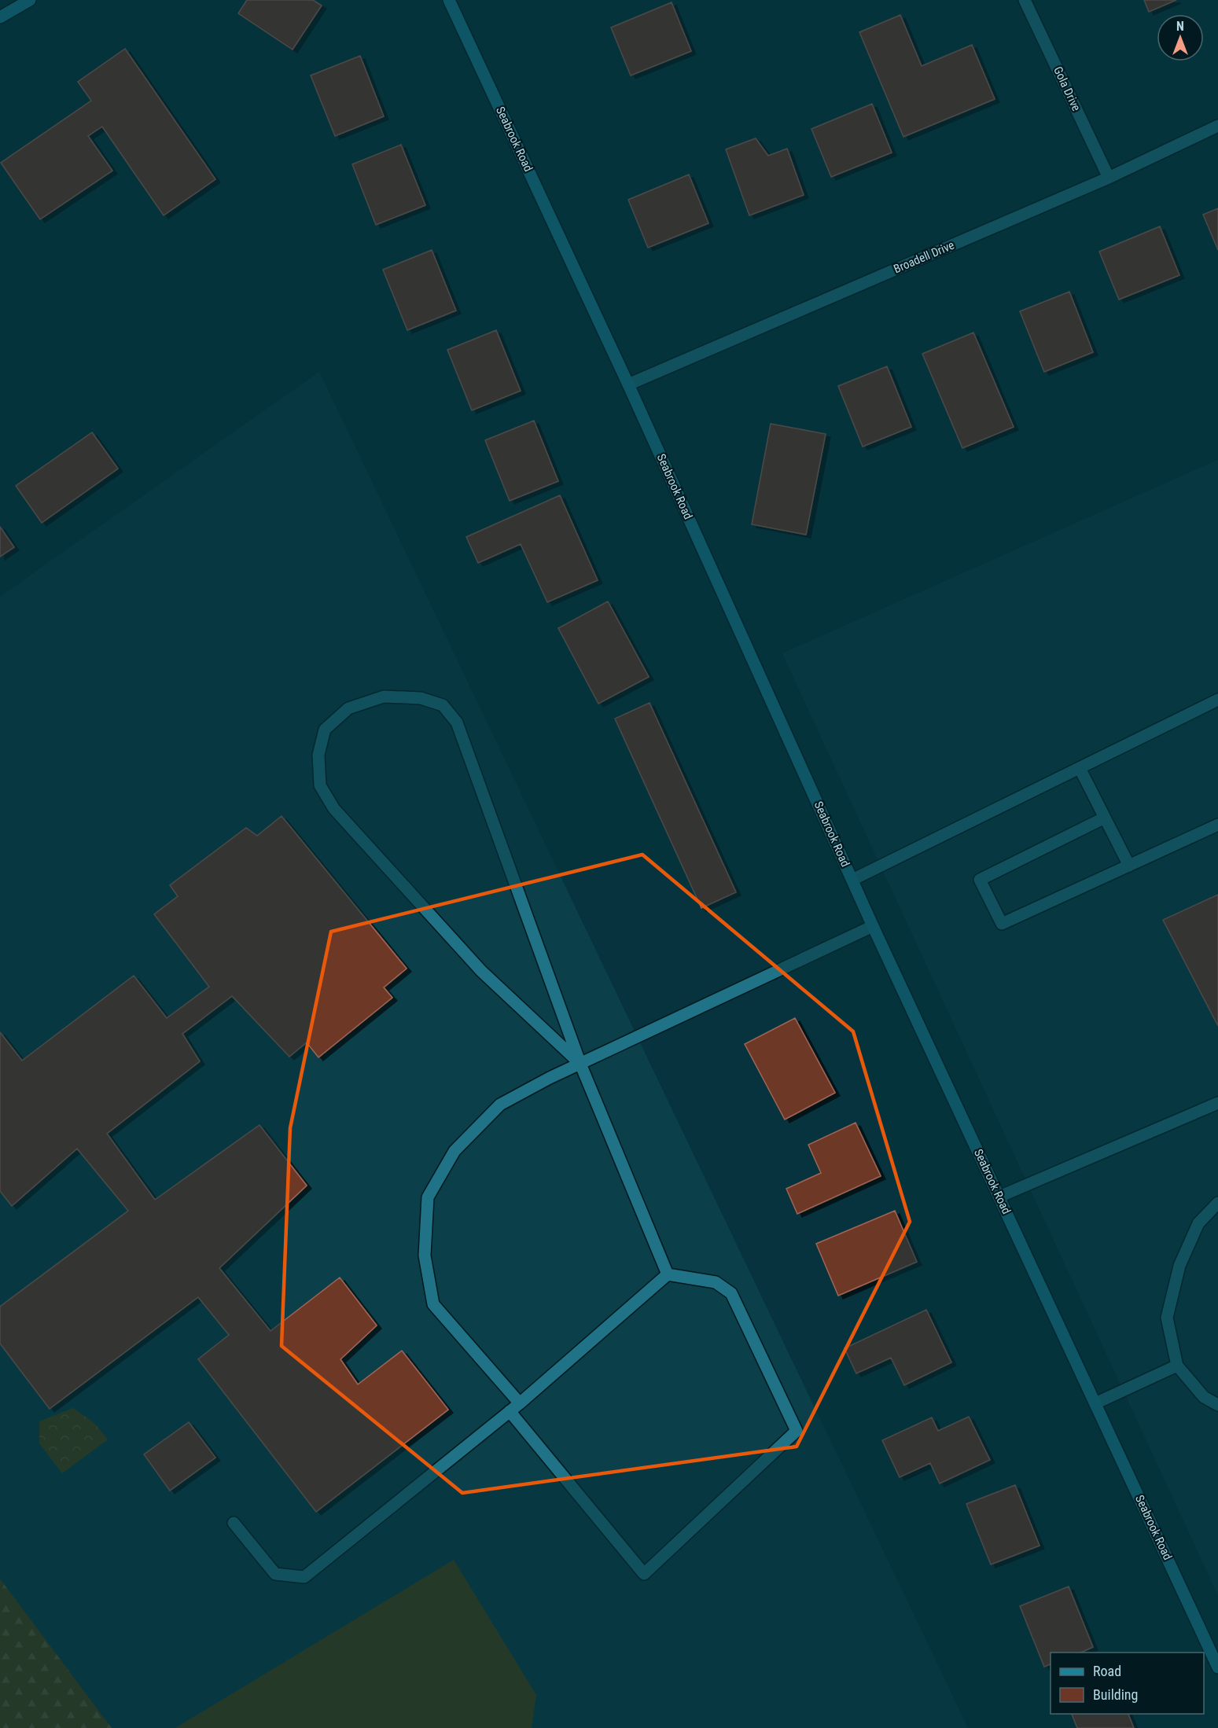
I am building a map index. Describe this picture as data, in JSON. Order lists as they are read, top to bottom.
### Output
{
  "streets": {
    "street": ["Gola Drive", "Seabrook Road", "Broadell Drive"]
  },
  "crossings": [
    ["Gola Drive", "Broadell Drive"],
    ["Seabrook Road", "Broadell Drive"]
  ],
  "legend": ["Road", "Building"],
  "north": "top"
}
